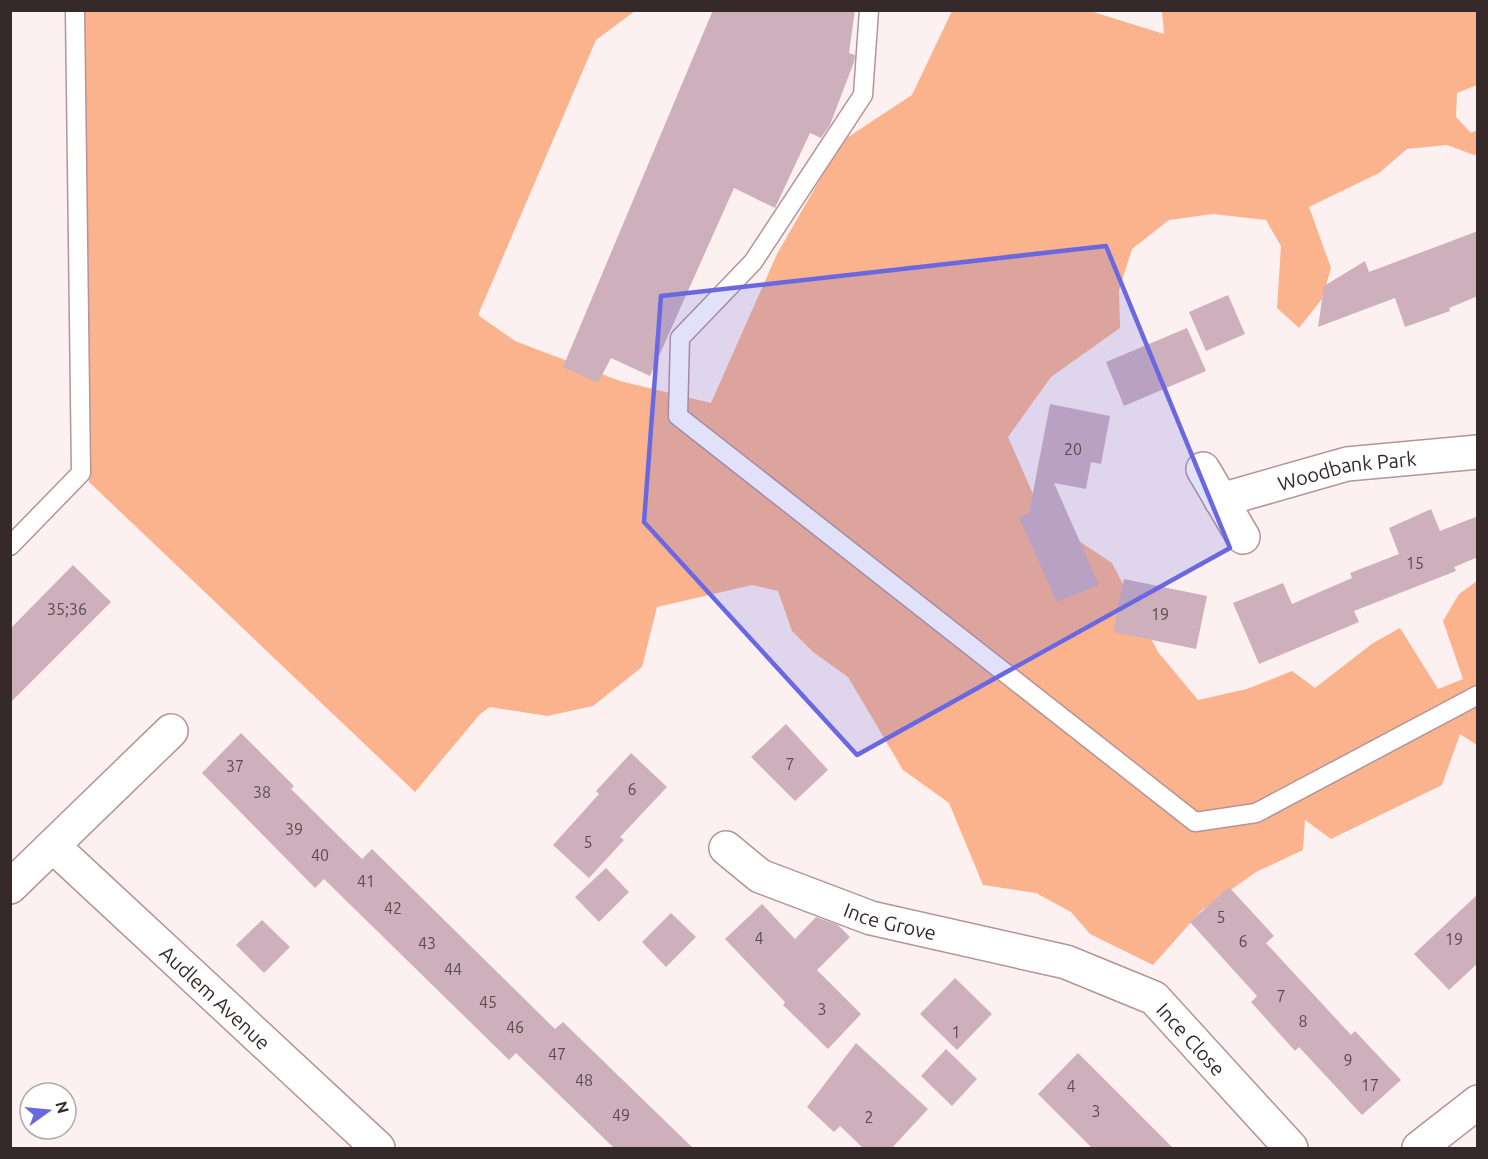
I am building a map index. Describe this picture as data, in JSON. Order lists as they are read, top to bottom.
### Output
{
  "streets": {
    "street": [
      "Woodbank Park",
      "Ince Grove",
      "Audlem Avenue",
      "Ince Close"
    ]
  },
  "crossings": [
    ["Ince Grove", "Ince Close"]
  ],
  "house_numbers": [
    "20",
    "15",
    "35;36",
    "19",
    "7",
    "37",
    "6",
    "38",
    "39",
    "5",
    "40",
    "41",
    "42",
    "5",
    "4",
    "19",
    "6",
    "43",
    "44",
    "7",
    "45",
    "3",
    "8",
    "46",
    "1",
    "47",
    "9",
    "48",
    "17",
    "4",
    "3",
    "49",
    "2"
  ],
  "north": "right"
}
